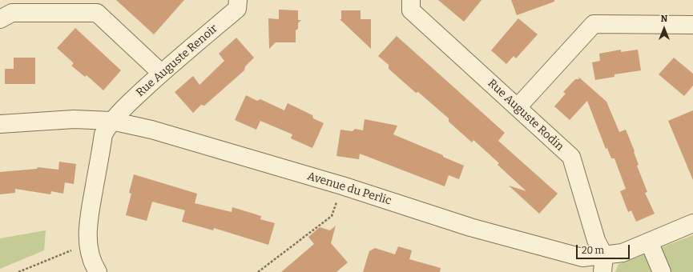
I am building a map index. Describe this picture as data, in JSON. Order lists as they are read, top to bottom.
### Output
{
  "streets": {
    "street": ["Rue Auguste Renoir", "Rue Auguste Rodin", "Avenue du Perlic"]
  },
  "crossings": [
    ["Rue Auguste Renoir", "Avenue du Perlic"],
    ["Rue Auguste Rodin", "Avenue du Perlic"]
  ],
  "scale_bar": "20 m",
  "north": "top"
}
